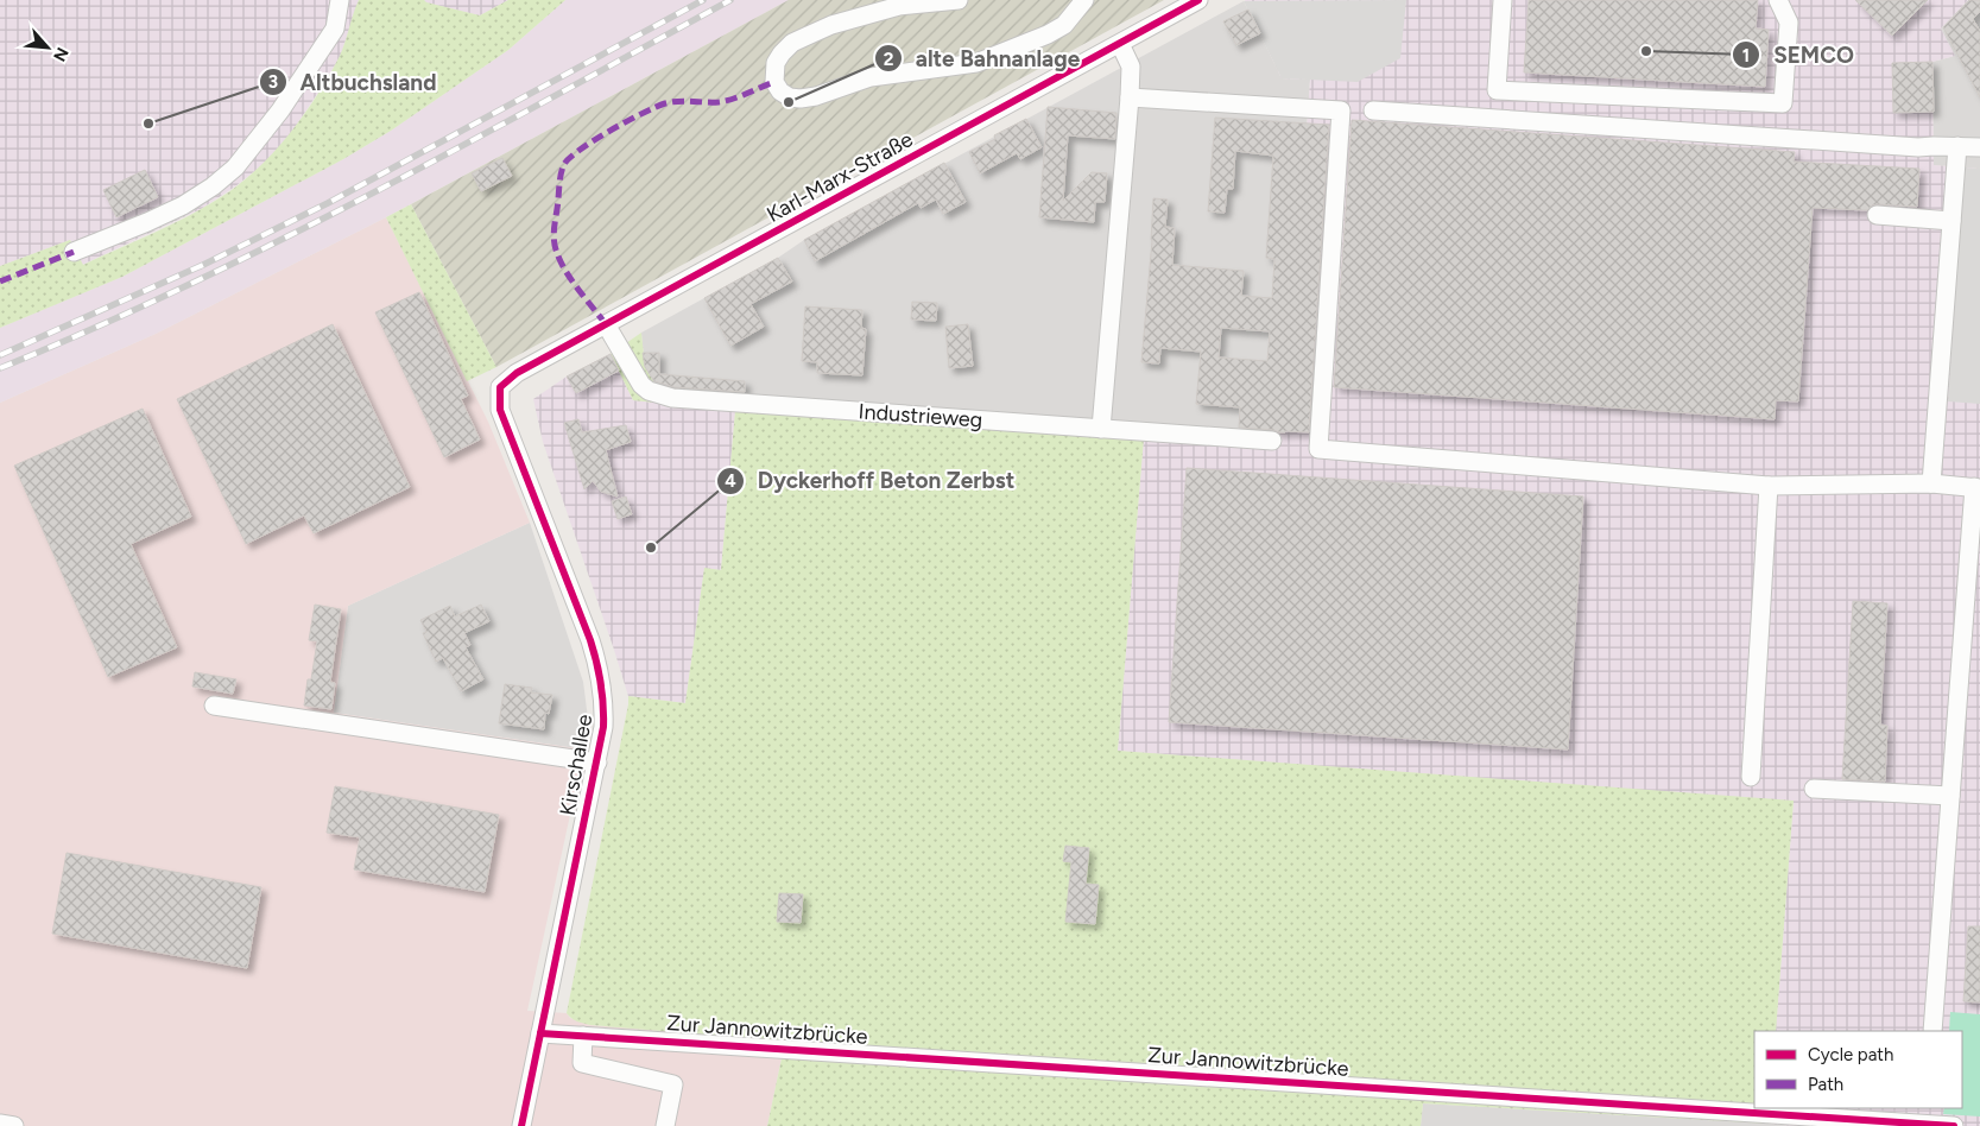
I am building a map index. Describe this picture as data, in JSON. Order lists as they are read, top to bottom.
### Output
{
  "streets": {
    "street": [
      "Karl-Marx-Straße",
      "Industrieweg",
      "Kirschallee",
      "Zur Jannowitzbrücke"
    ]
  },
  "crossings": [
    ["Karl-Marx-Straße", "Industrieweg"],
    ["Karl-Marx-Straße", "Kirschallee"],
    ["Kirschallee", "Zur Jannowitzbrücke"]
  ],
  "places": [
    "SEMCO",
    "alte Bahnanlage",
    "Altbuchsland",
    "Dyckerhoff Beton Zerbst"
  ],
  "legend": ["Cycle path", "Path"],
  "north": "bottom right"
}
